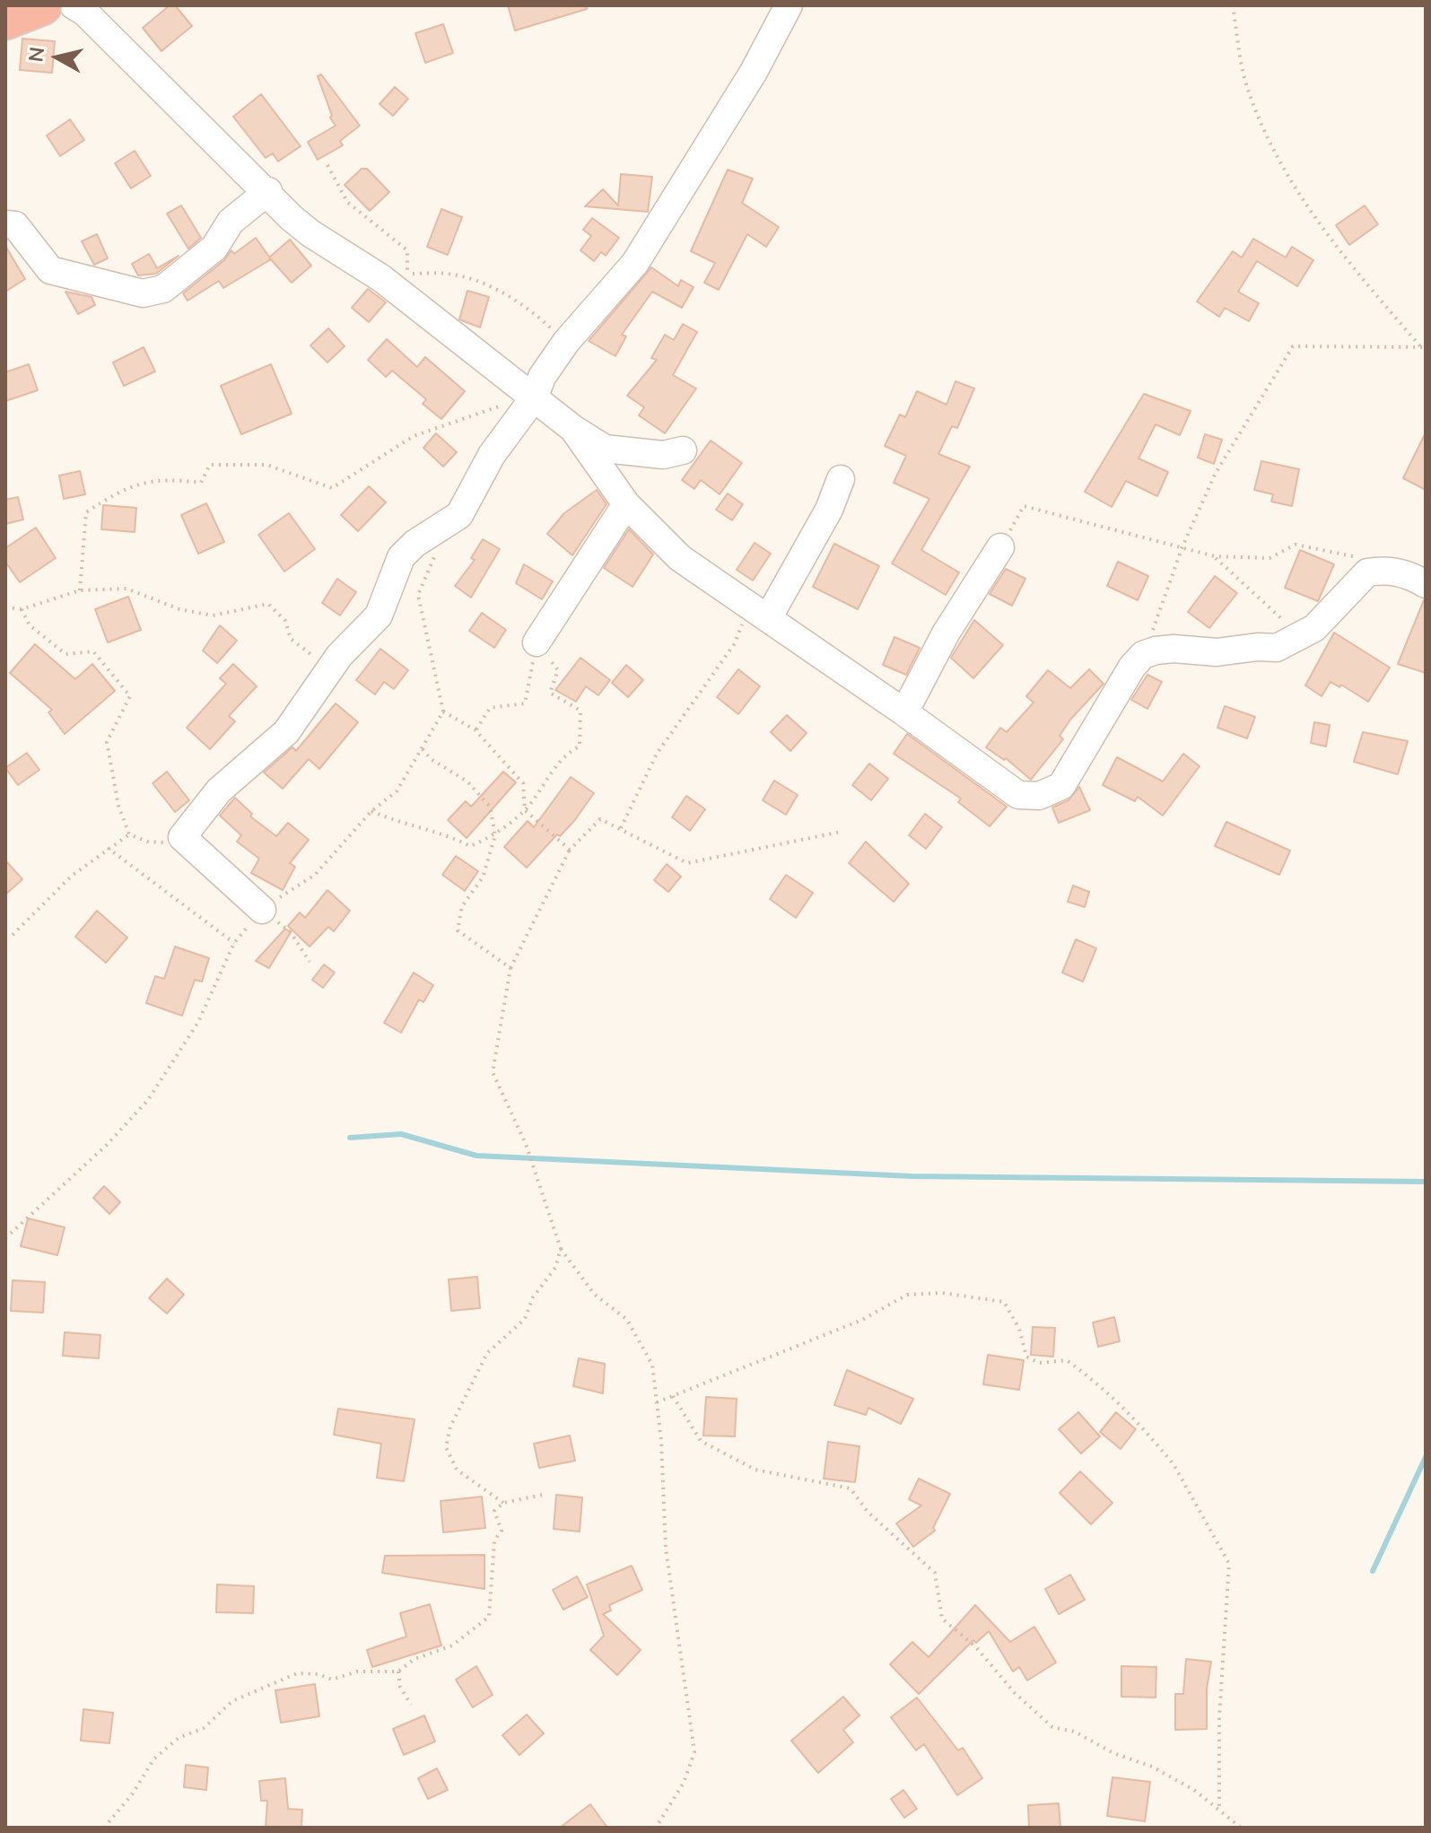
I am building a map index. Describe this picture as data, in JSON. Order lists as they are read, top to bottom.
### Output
{
  "north": "left"
}
